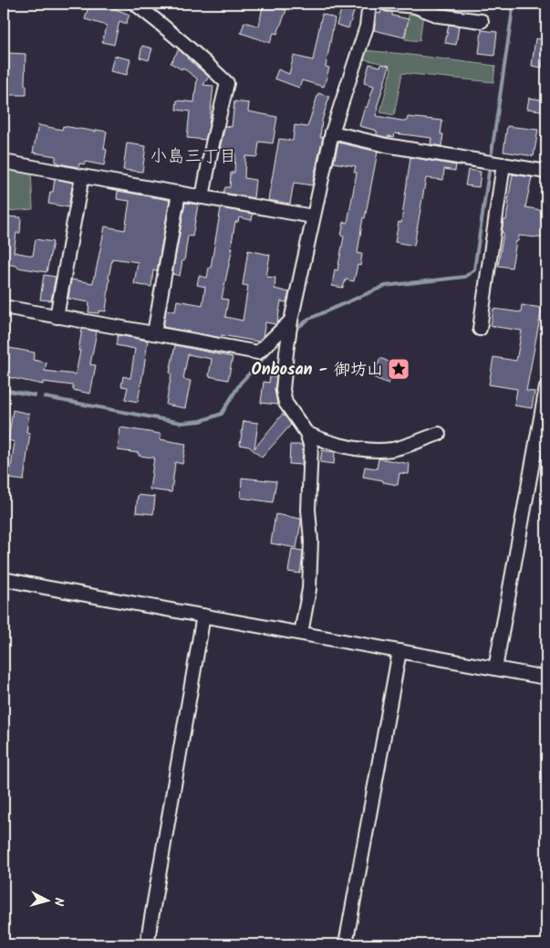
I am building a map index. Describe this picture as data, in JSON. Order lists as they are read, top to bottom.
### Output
{
  "districts": ["小島三丁目"],
  "places": {
    "place": ["Onbosan - 御坊山"]
  },
  "north": "right"
}
